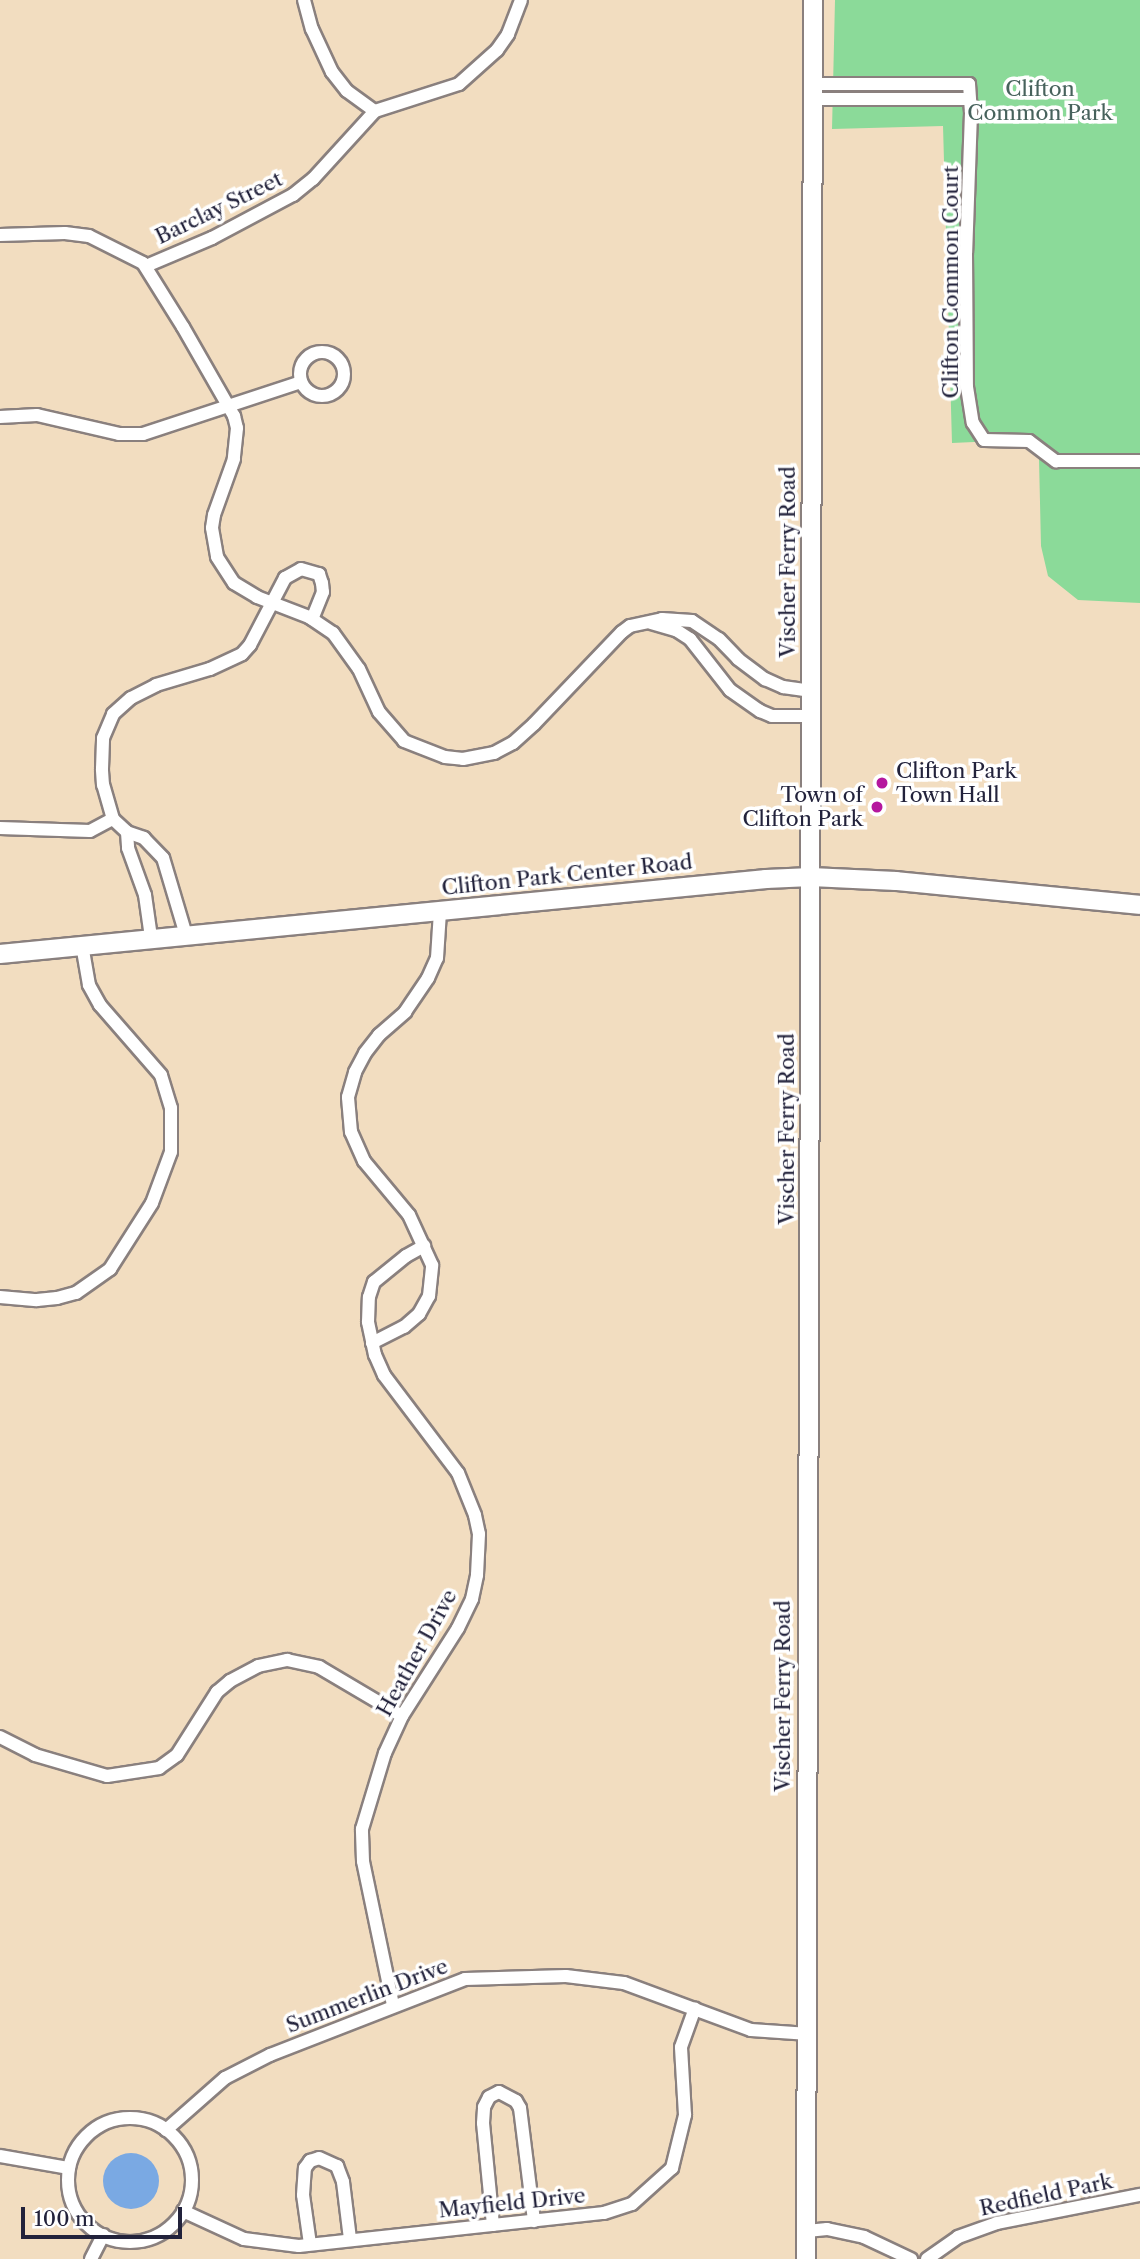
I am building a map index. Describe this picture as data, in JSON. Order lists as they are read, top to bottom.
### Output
{
  "streets": {
    "street": [
      "Barclay Street",
      "Clifton Common Court",
      "Vischer Ferry Road",
      "Clifton Park Center Road",
      "Heather Drive",
      "Summerlin Drive",
      "Redfield Park",
      "Mayfield Drive"
    ]
  },
  "crossings": [
    ["Clifton Common Court", "Vischer Ferry Road"],
    ["Vischer Ferry Road", "Clifton Park Center Road"],
    ["Vischer Ferry Road", "Summerlin Drive"],
    ["Heather Drive", "Summerlin Drive"],
    ["Summerlin Drive", "Mayfield Drive"]
  ],
  "parks": ["Clifton Common Park"],
  "places": ["Clifton Park Town Hall", "Town of Clifton Park"],
  "scale_bar": "100 m"
}
